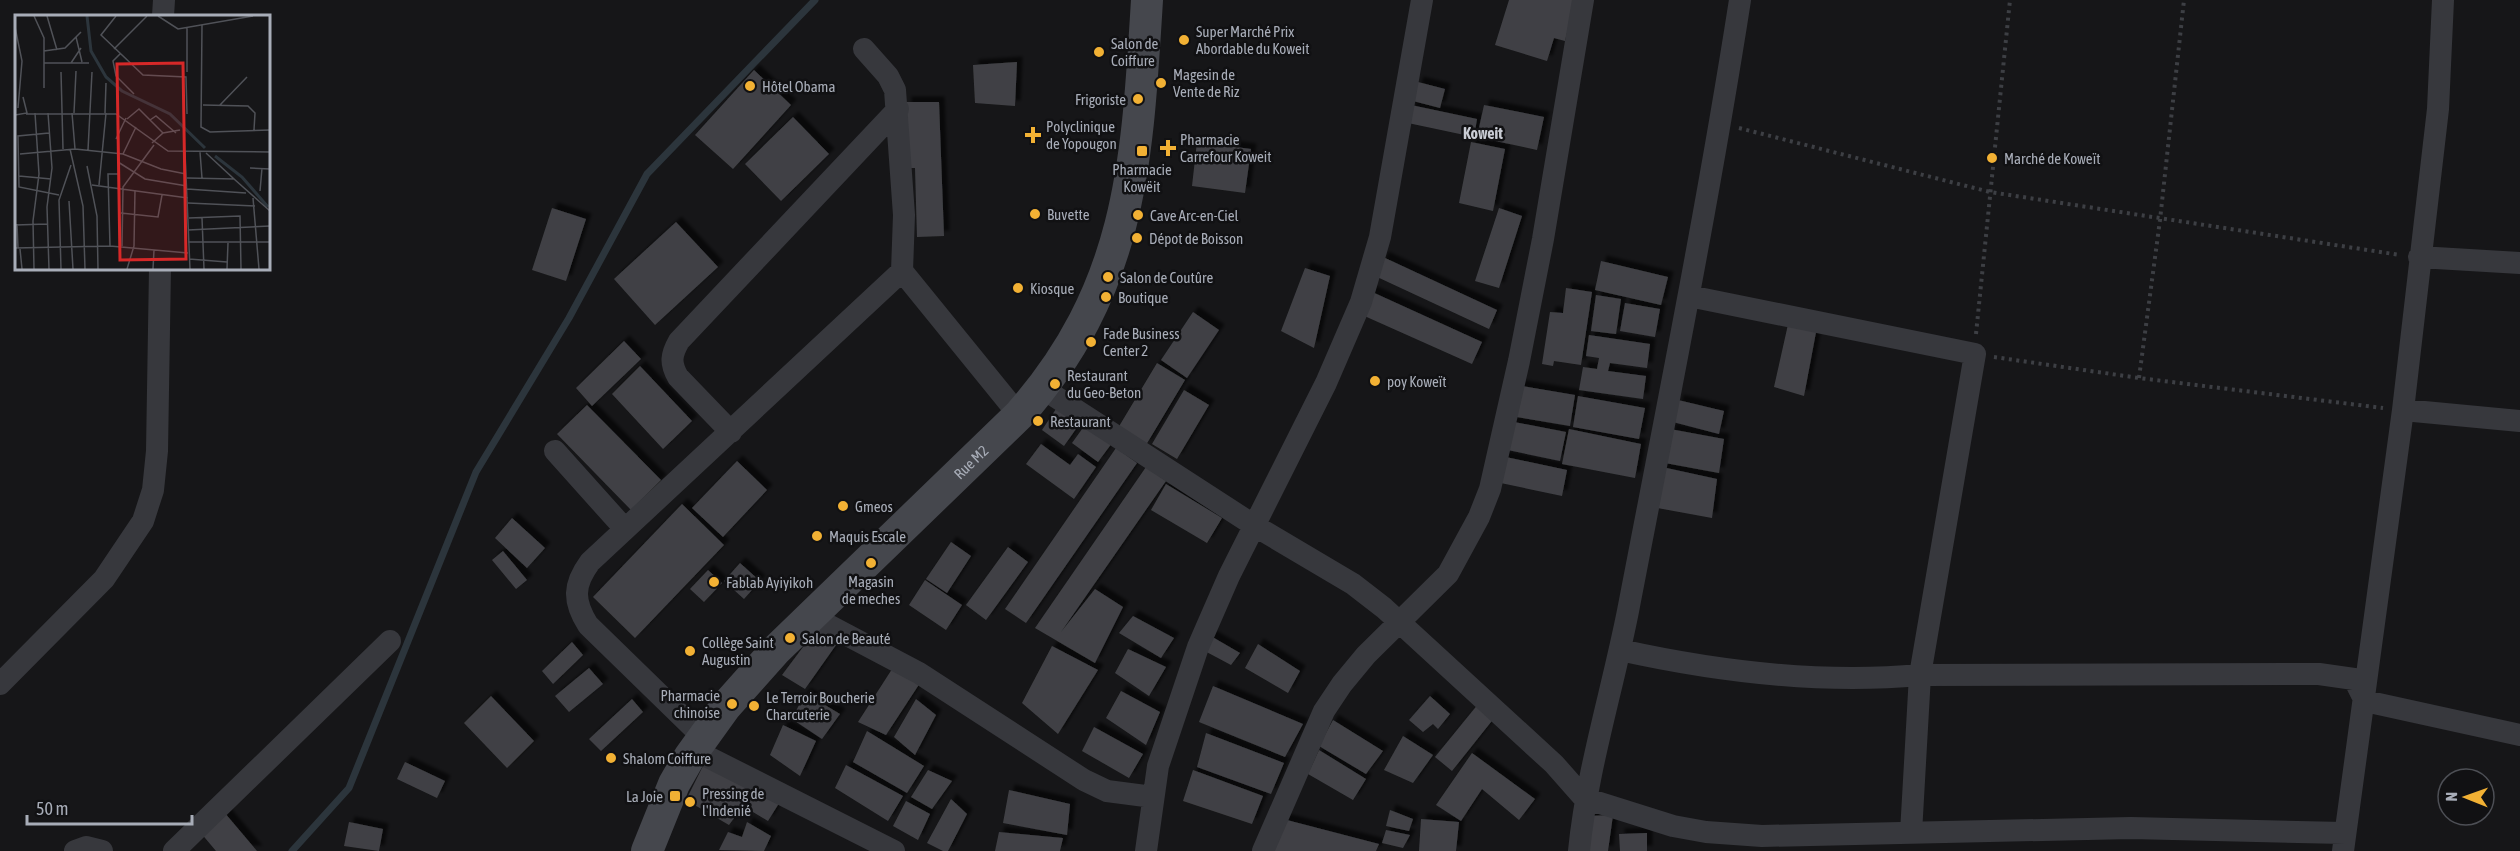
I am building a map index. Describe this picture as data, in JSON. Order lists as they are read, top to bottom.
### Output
{
  "streets": {
    "street": ["Rue M2"]
  },
  "districts": ["Koweit"],
  "places": {
    "other": [
      "Super Marché Prix Abordable du Koweit",
      "Salon de Coiffure",
      "Magesin de Vente de Riz",
      "Hôtel Obama",
      "Frigoriste",
      "Marché de Koweït",
      "Buvette",
      "Cave Arc-en-Ciel",
      "Dépot de Boisson",
      "Salon de Coutûre",
      "Kiosque",
      "Boutique",
      "Fade Business Center 2",
      "poy Koweït",
      "Restaurant du Geo-Beton",
      "Restaurant",
      "Gmeos",
      "Maquis Escale",
      "Magasin de meches",
      "Fablab Ayiyikoh",
      "Salon de Beauté",
      "Collège Saint Augustin",
      "Pharmacie chinoise",
      "Le Terroir Boucherie Charcuterie",
      "Shalom Coiffure",
      "Pressing de l'Indenié"
    ],
    "health": ["Polyclinique de Yopougon", "Pharmacie Carrefour Koweit"],
    "transit": ["Pharmacie Kowëit", "La Joie"]
  },
  "scale_bar": "50 m",
  "north": "left"
}
